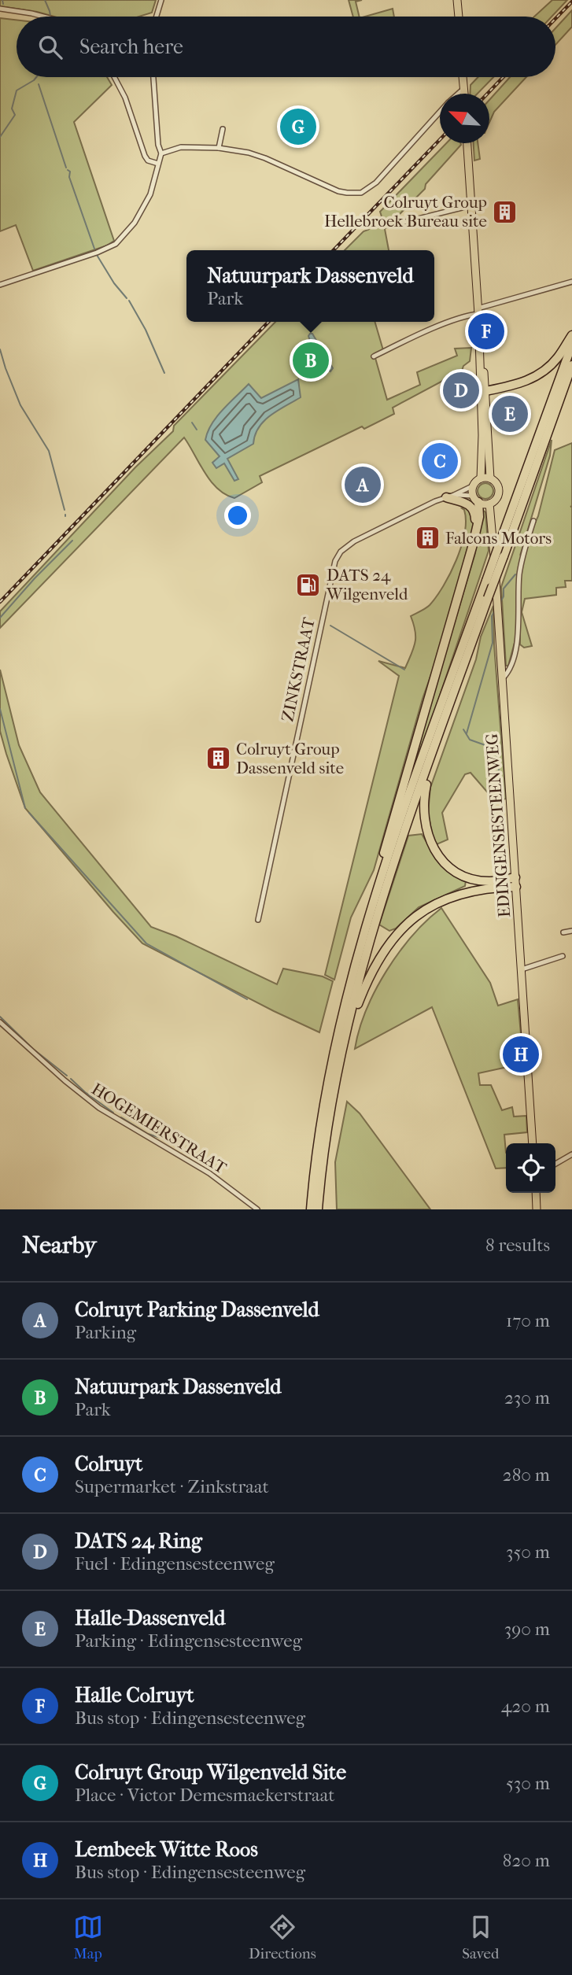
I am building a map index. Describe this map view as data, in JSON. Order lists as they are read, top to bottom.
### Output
{
  "streets": {
    "main road": ["EDINGENSESTEENWEG"],
    "street": ["ZINKSTRAAT", "HOGEMIERSTRAAT"]
  },
  "crossings": [
    ["ZINKSTRAAT", "EDINGENSESTEENWEG"]
  ],
  "places": {
    "building": ["Colruyt Group Hellebroek Bureau site", "Falcons Motors", "Colruyt Group Dassenveld site"],
    "fuel station": ["DATS 24 Wilgenveld"]
  },
  "north": "top left",
  "page": {
    "search": "Search here",
    "pins": [
      "G",
      "F",
      "B",
      "D",
      "E",
      "C",
      "A",
      "H"
    ],
    "popup": ["Natuurpark Dassenveld", "Park"],
    "heading": ["Nearby", "8 results"],
    "list": [
      {
        "mark": "A",
        "name": "Colruyt Parking Dassenveld",
        "note": "Parking",
        "value": "170 m"
      },
      {
        "mark": "B",
        "name": "Natuurpark Dassenveld",
        "note": "Park",
        "value": "230 m"
      },
      {
        "mark": "C",
        "name": "Colruyt",
        "note": "Supermarket · Zinkstraat",
        "value": "280 m"
      },
      {
        "mark": "D",
        "name": "DATS 24 Ring",
        "note": "Fuel · Edingensesteenweg",
        "value": "350 m"
      },
      {
        "mark": "E",
        "name": "Halle-Dassenveld",
        "note": "Parking · Edingensesteenweg",
        "value": "390 m"
      },
      {
        "mark": "F",
        "name": "Halle Colruyt",
        "note": "Bus stop · Edingensesteenweg",
        "value": "420 m"
      },
      {
        "mark": "G",
        "name": "Colruyt Group Wilgenveld Site",
        "note": "Place · Victor Demesmaekerstraat",
        "value": "530 m"
      },
      {
        "mark": "H",
        "name": "Lembeek Witte Roos",
        "note": "Bus stop · Edingensesteenweg",
        "value": "820 m"
      }
    ],
    "nav": ["Map", "Directions", "Saved"]
  }
}
